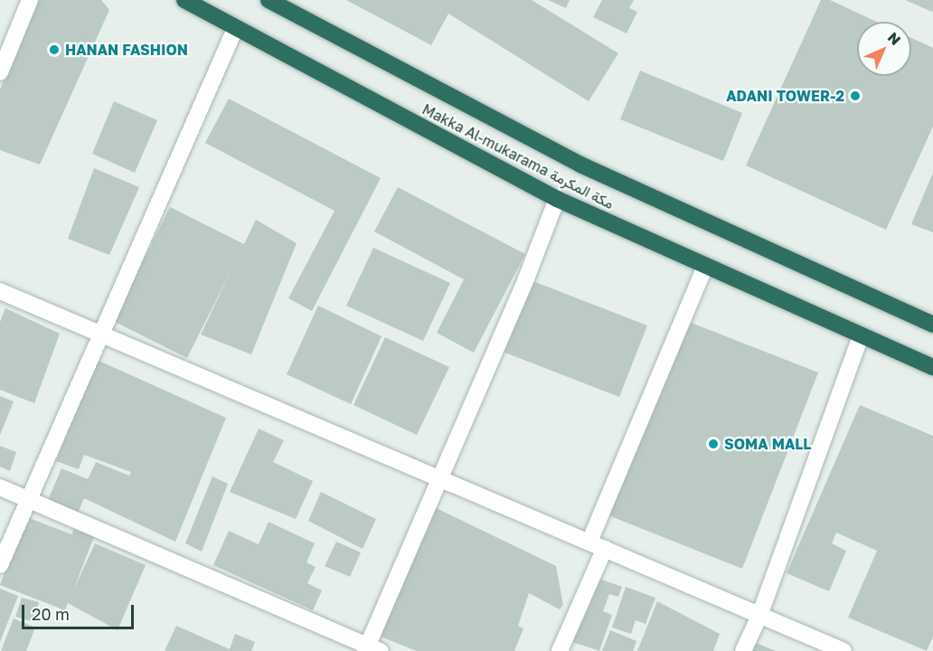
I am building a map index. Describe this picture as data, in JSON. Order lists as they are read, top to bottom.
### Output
{
  "streets": {
    "highway": ["Makka Al-mukarama مكة المكرمة"]
  },
  "places": ["HANAN FASHION", "ADANI TOWER-2", "SOMA MALL"],
  "scale_bar": "20 m",
  "north": "top right"
}
